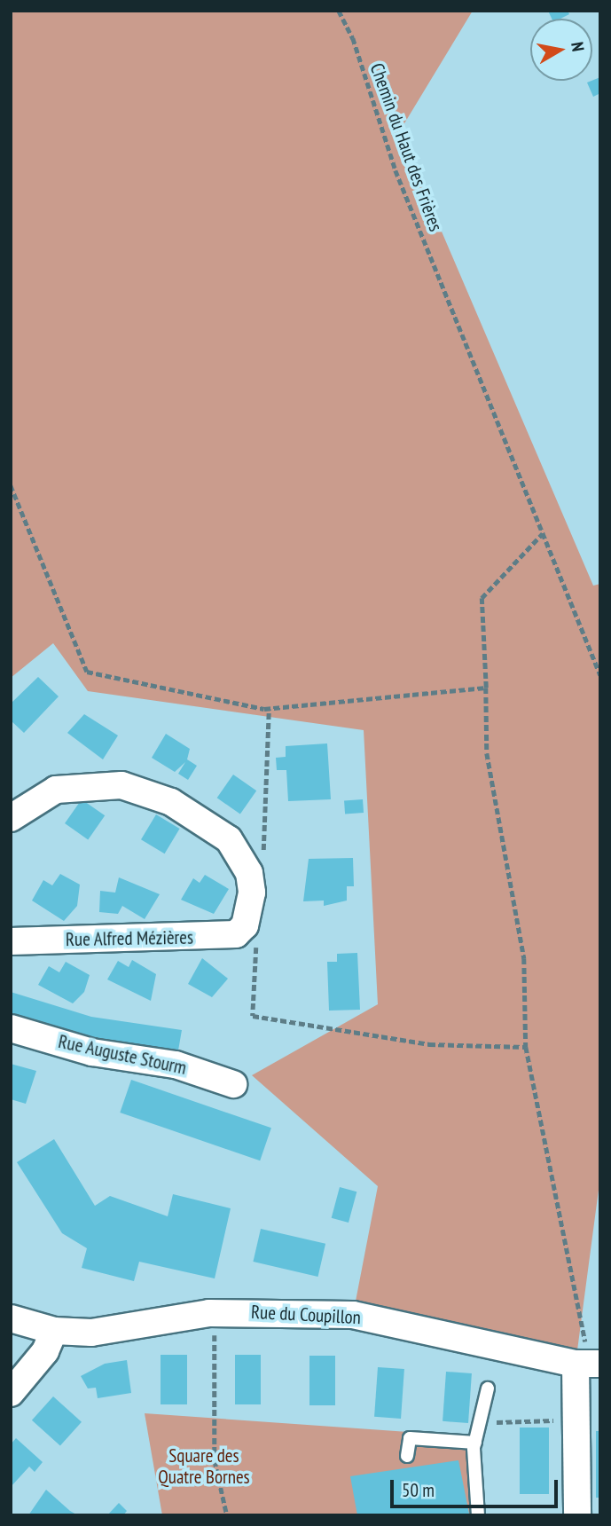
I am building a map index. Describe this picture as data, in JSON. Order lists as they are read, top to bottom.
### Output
{
  "streets": {
    "street": ["Rue Alfred Mézières", "Rue Auguste Stourm", "Rue du Coupillon"],
    "path": ["Chemin du Haut des Frières"]
  },
  "parks": ["Square des Quatre Bornes"],
  "scale_bar": "50 m",
  "north": "right"
}
